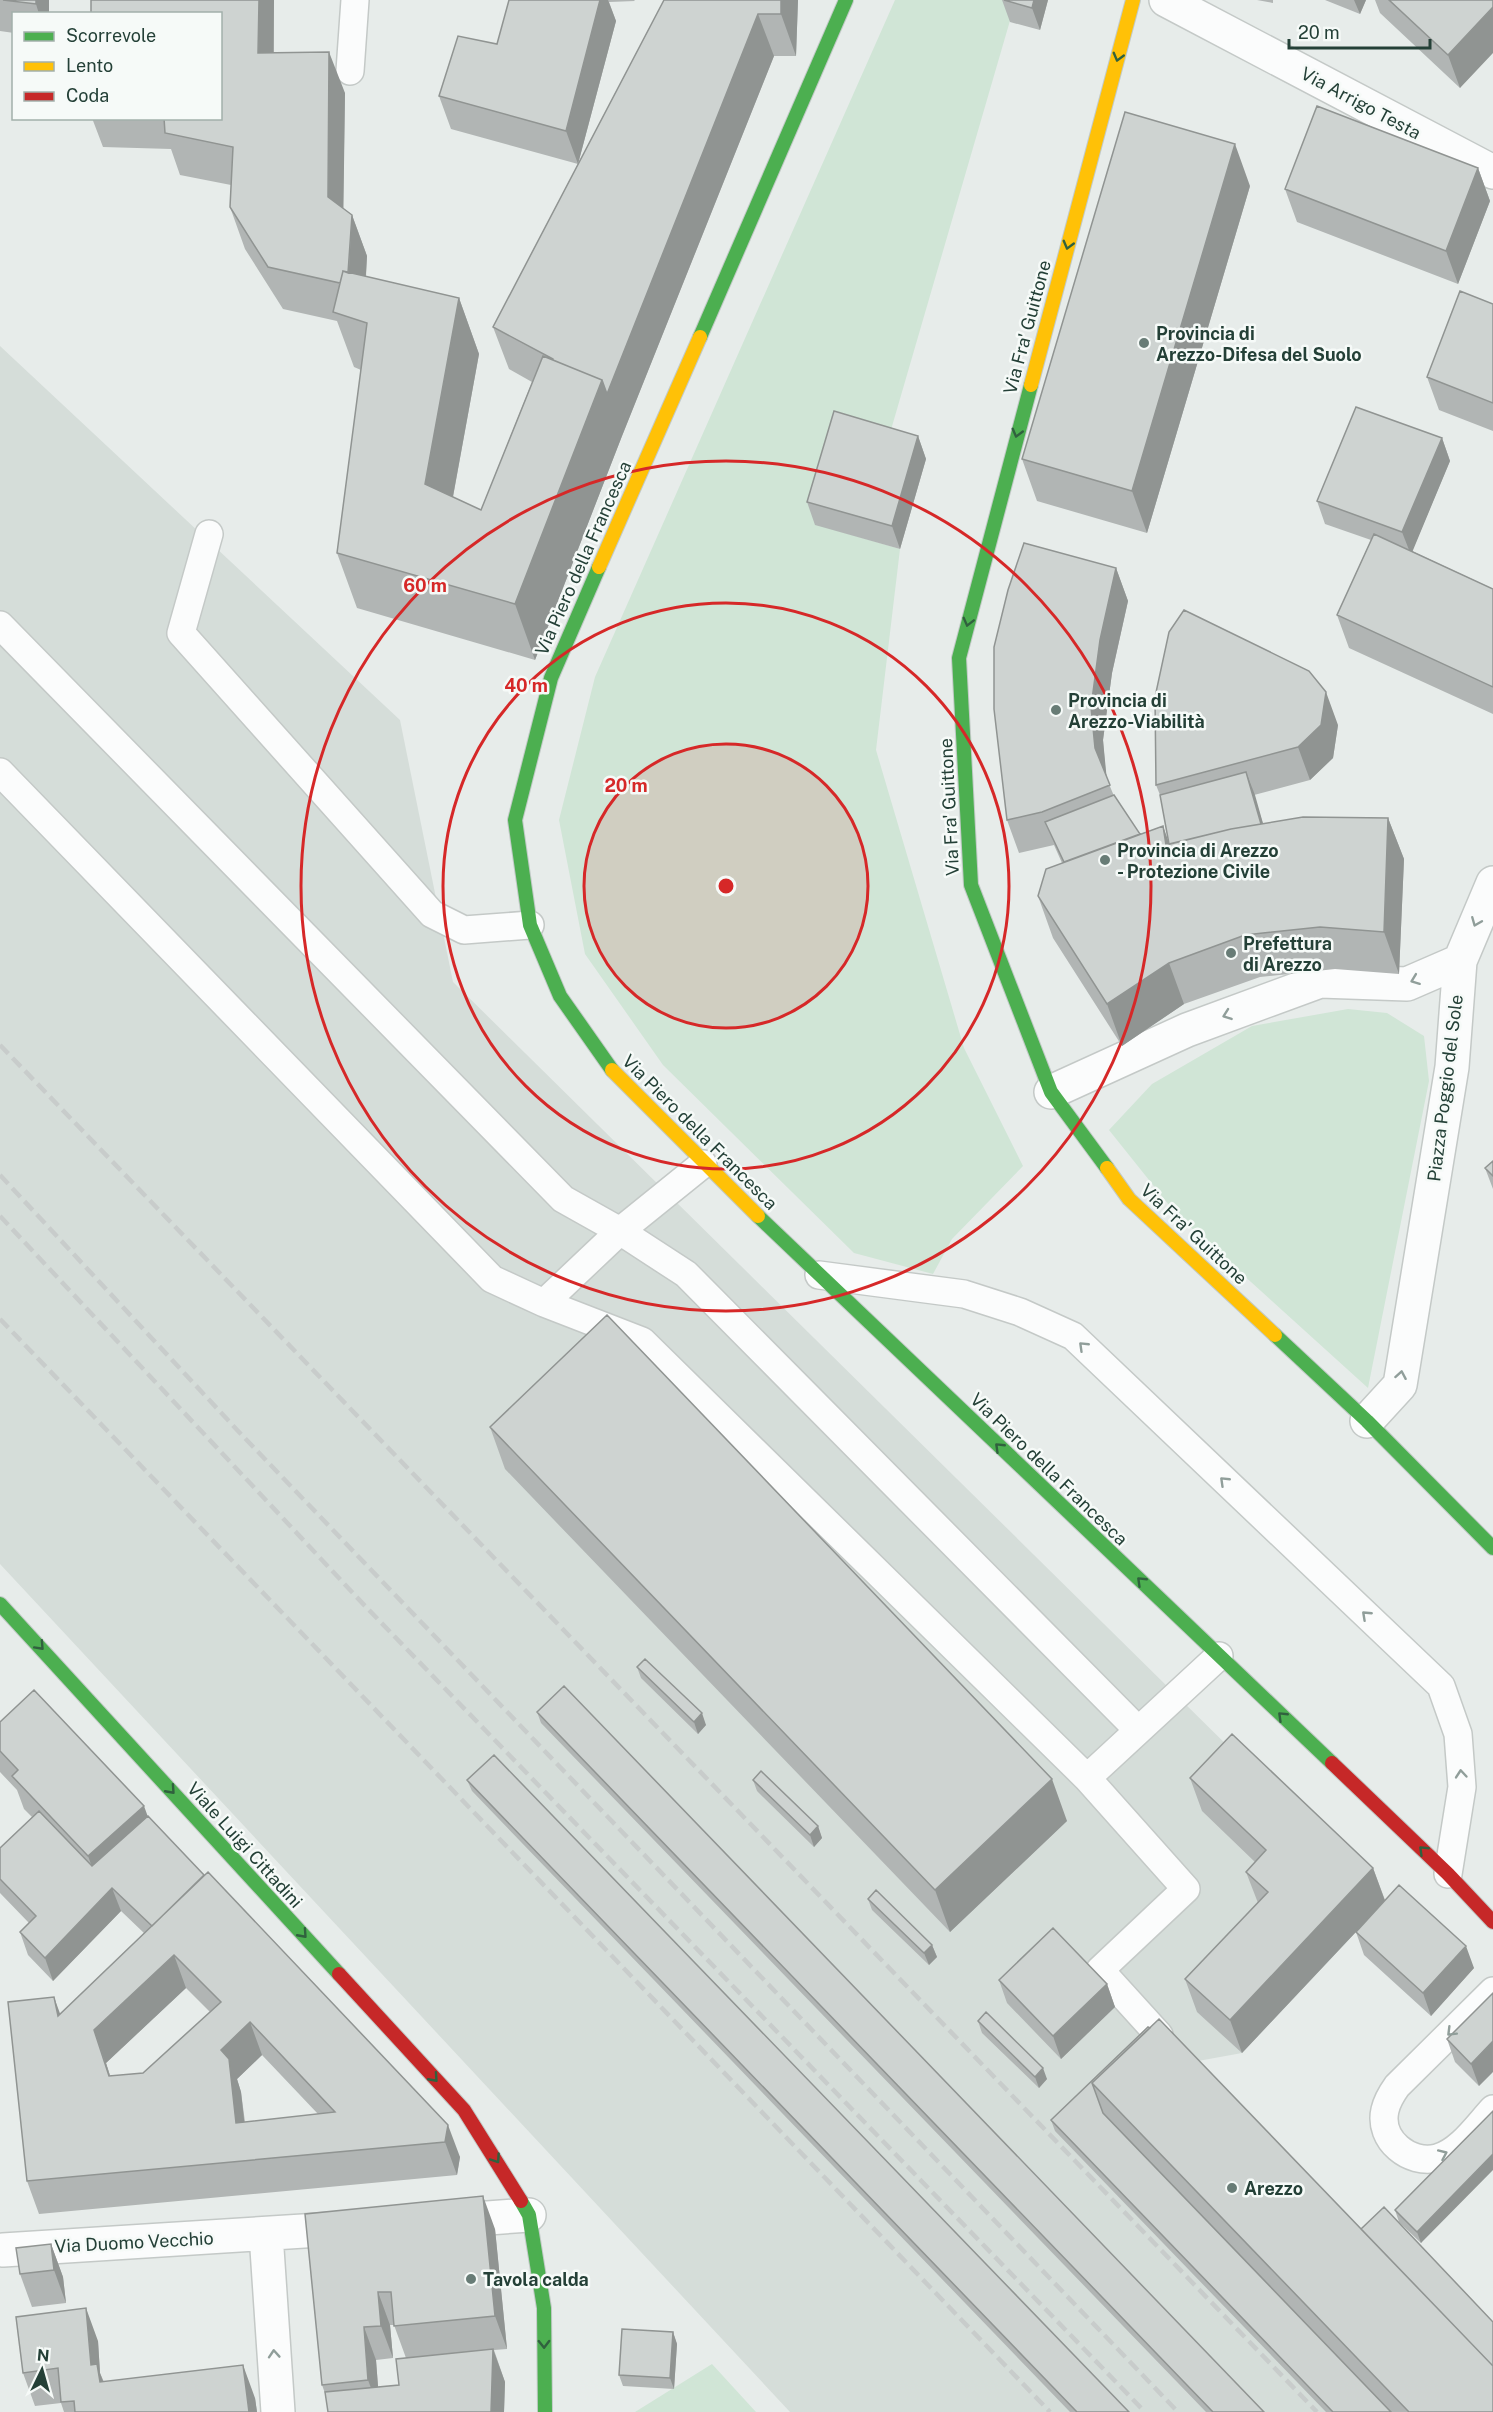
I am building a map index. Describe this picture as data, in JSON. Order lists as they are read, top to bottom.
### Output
{
  "streets": {
    "main road": ["Via Fra' Guittone", "Via Piero della Francesca", "Viale Luigi Cittadini"],
    "street": ["Via Arrigo Testa", "Piazza Poggio del Sole", "Via Duomo Vecchio"]
  },
  "crossings": [
    ["Via Fra' Guittone", "Piazza Poggio del Sole"]
  ],
  "one_way": ["Via Fra' Guittone", "Via Piero della Francesca", "Viale Luigi Cittadini"],
  "places": [
    "Provincia di Arezzo-Difesa del Suolo",
    "Provincia di Arezzo-Viabilità",
    "Provincia di Arezzo - Protezione Civile",
    "Prefettura di Arezzo",
    "Arezzo",
    "Tavola calda"
  ],
  "legend": ["Scorrevole", "Lento", "Coda"],
  "scale_bar": "20 m",
  "north": "top",
  "rings": ["60 m", "40 m", "20 m"]
}
